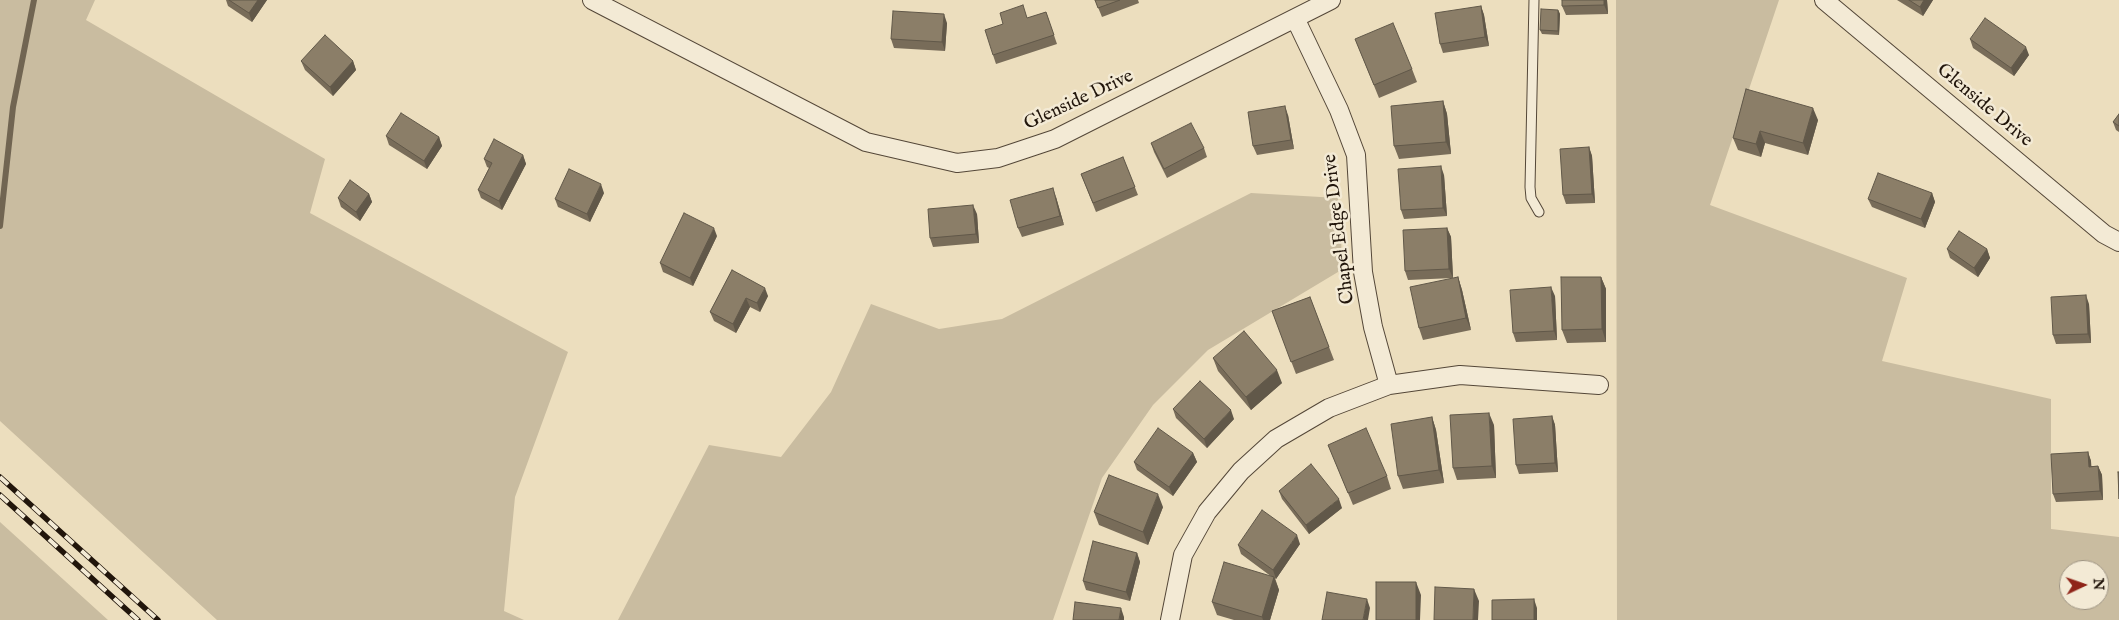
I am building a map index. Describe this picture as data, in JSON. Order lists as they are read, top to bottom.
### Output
{
  "streets": {
    "street": ["Glenside Drive", "Chapel Edge Drive"]
  },
  "crossings": [
    ["Glenside Drive", "Chapel Edge Drive"]
  ],
  "north": "right"
}
